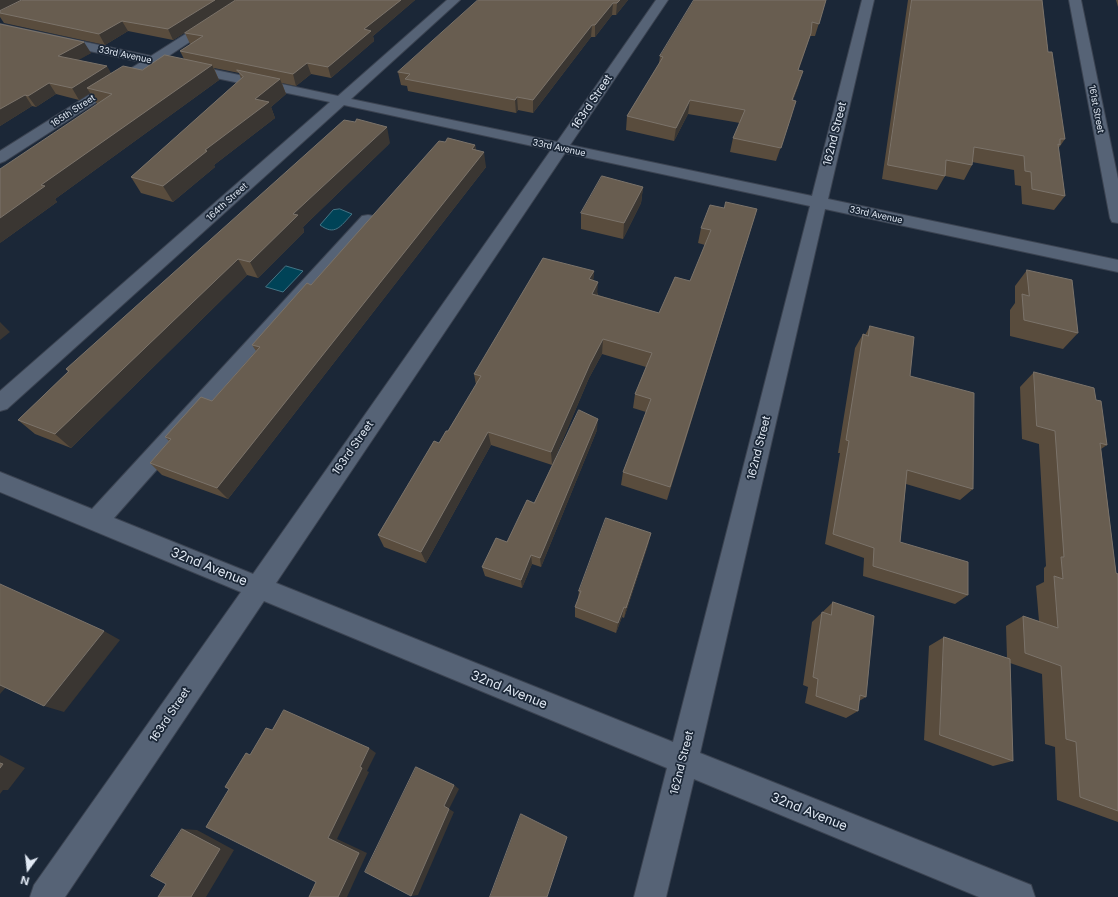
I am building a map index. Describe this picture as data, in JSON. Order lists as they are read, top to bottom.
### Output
{
  "streets": {
    "street": [
      "33rd Avenue",
      "163rd Street",
      "161st Street",
      "165th Street",
      "162nd Street",
      "164th Street",
      "32nd Avenue"
    ]
  },
  "crossings": [
    ["33rd Avenue", "163rd Street"],
    ["33rd Avenue", "165th Street"],
    ["33rd Avenue", "162nd Street"],
    ["33rd Avenue", "164th Street"],
    ["163rd Street", "32nd Avenue"],
    ["162nd Street", "32nd Avenue"]
  ],
  "north": "bottom"
}
